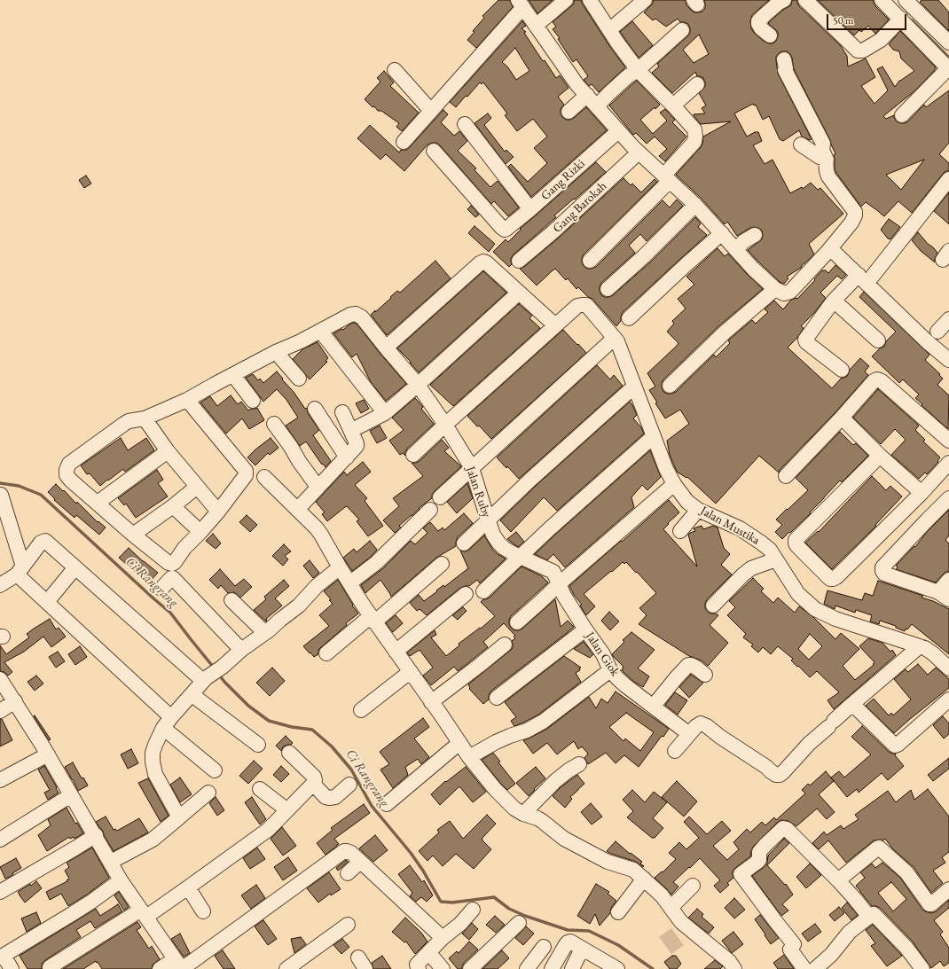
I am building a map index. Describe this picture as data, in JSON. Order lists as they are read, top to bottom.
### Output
{
  "streets": {
    "street": [
      "Gang Rizki",
      "Gang Barokah",
      "Jalan Ruby",
      "Jalan Mustika",
      "Jalan Giok"
    ]
  },
  "crossings": [
    ["Jalan Ruby", "Jalan Giok"]
  ],
  "water": ["Ci Rangrang"],
  "scale_bar": "50 m"
}
